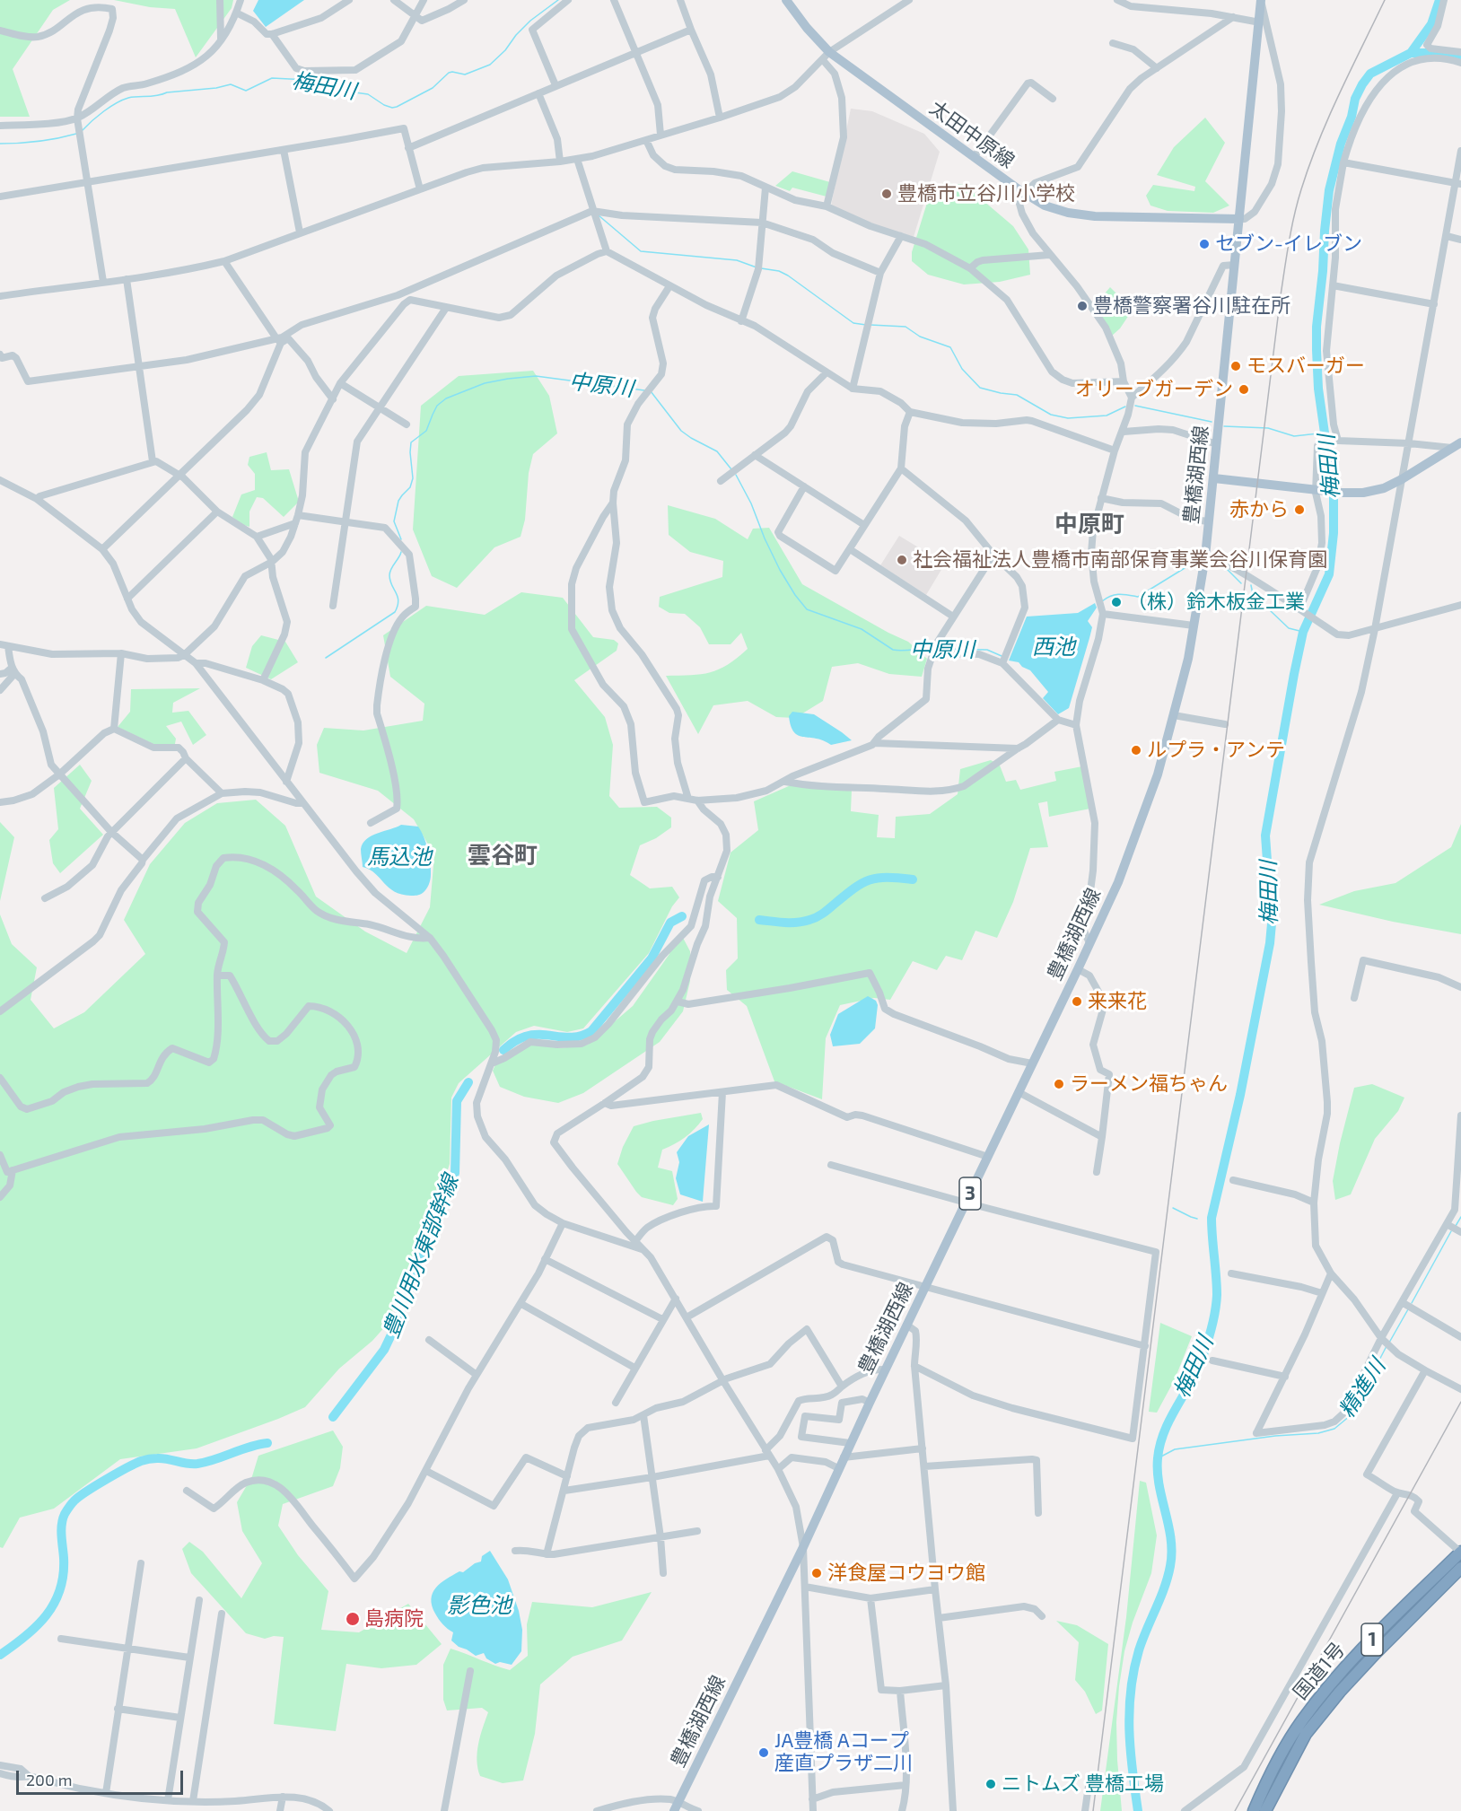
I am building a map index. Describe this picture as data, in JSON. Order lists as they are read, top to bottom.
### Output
{
  "streets": {
    "highway": ["1", "国道1号"],
    "main road": ["太田中原線", "豊橋湖西線", "3"]
  },
  "crossings": [
    ["太田中原線", "豊橋湖西線"]
  ],
  "districts": ["中原町", "雲谷町"],
  "water": [
    "梅田川",
    "中原川",
    "西池",
    "馬込池",
    "豊川用水東部幹線",
    "精進川",
    "影色池"
  ],
  "places": [
    "豊橋市立谷川小学校",
    "セブン-イレブン",
    "豊橋警察署谷川駐在所",
    "モスバーガー",
    "オリーブガーデン",
    "赤から",
    "社会福祉法人豊橋市南部保育事業会谷川保育園",
    "（株）鈴木板金工業",
    "ルプラ・アンテ",
    "来来花",
    "ラーメン福ちゃん",
    "洋食屋コウヨウ館",
    "島病院",
    "JA豊橋 Aコープ 産直プラザ二川",
    "ニトムズ 豊橋工場"
  ],
  "scale_bar": "200 m"
}
